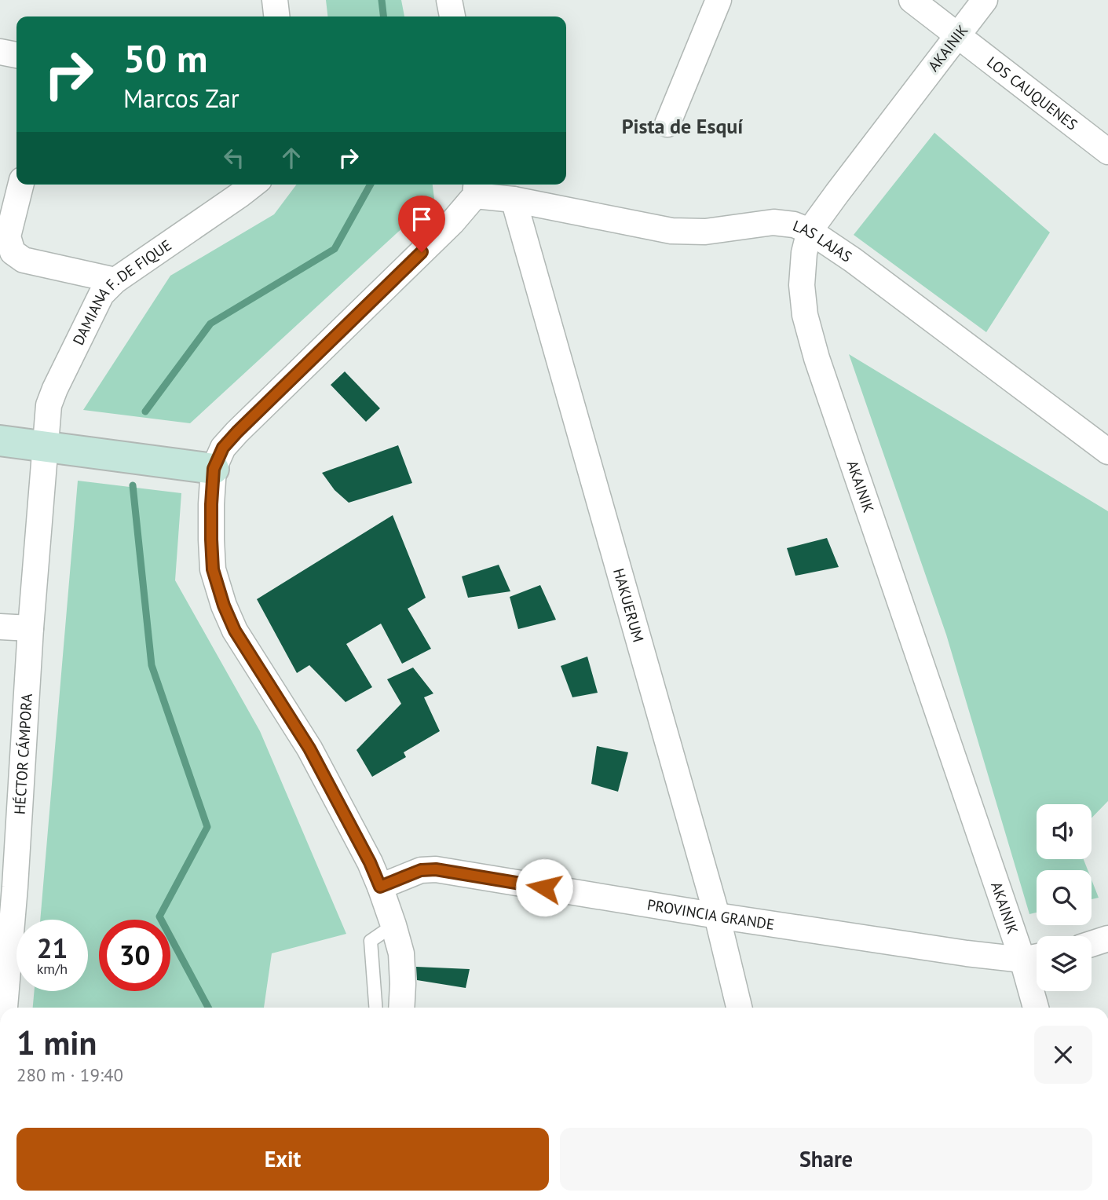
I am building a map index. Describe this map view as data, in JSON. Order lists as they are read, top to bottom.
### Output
{
  "streets": {
    "street": [
      "AKAINIK",
      "LOS CAUQUENES",
      "LAS LAJAS",
      "DAMIANA F. DE FIQUE",
      "HAKUERUM",
      "HÉCTOR CÁMPORA",
      "PROVINCIA GRANDE"
    ]
  },
  "crossings": [
    ["AKAINIK", "LOS CAUQUENES"],
    ["AKAINIK", "LAS LAJAS"],
    ["AKAINIK", "PROVINCIA GRANDE"],
    ["LAS LAJAS", "HAKUERUM"],
    ["DAMIANA F. DE FIQUE", "HÉCTOR CÁMPORA"],
    ["HAKUERUM", "PROVINCIA GRANDE"]
  ],
  "districts": ["Pista de Esquí"],
  "page": {
    "turn": ["50 m", "Marcos Zar"],
    "speed": "21 km/h",
    "limit": "30",
    "heading": ["1 min", "280 m · 19:40"],
    "buttons": ["Exit", "Share"]
  }
}
